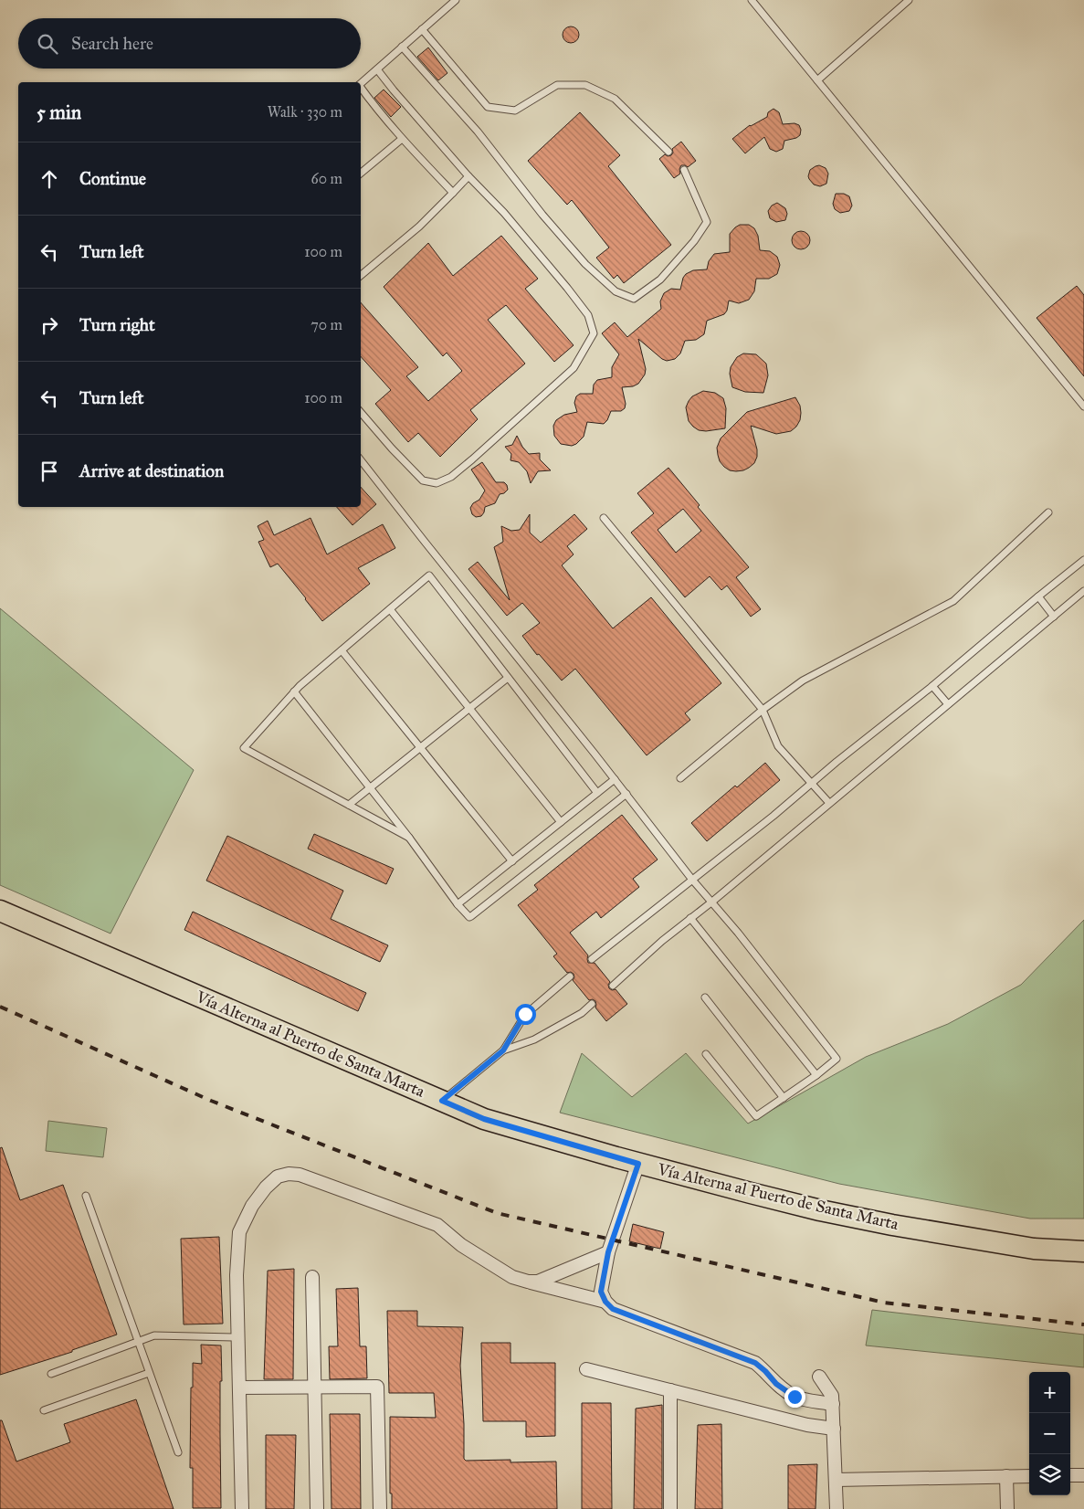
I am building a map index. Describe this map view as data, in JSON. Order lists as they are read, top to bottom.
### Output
{
  "streets": {
    "main road": ["Vía Alterna al Puerto de Santa Marta"]
  },
  "page": {
    "search": "Search here",
    "heading": ["5 min", "Walk · 330 m"],
    "list": [
      ["Continue", "60 m"],
      ["Turn left", "100 m"],
      ["Turn right", "70 m"],
      ["Turn left", "100 m"],
      "Arrive at destination"
    ],
    "map_buttons": ["+", "−"]
  }
}
